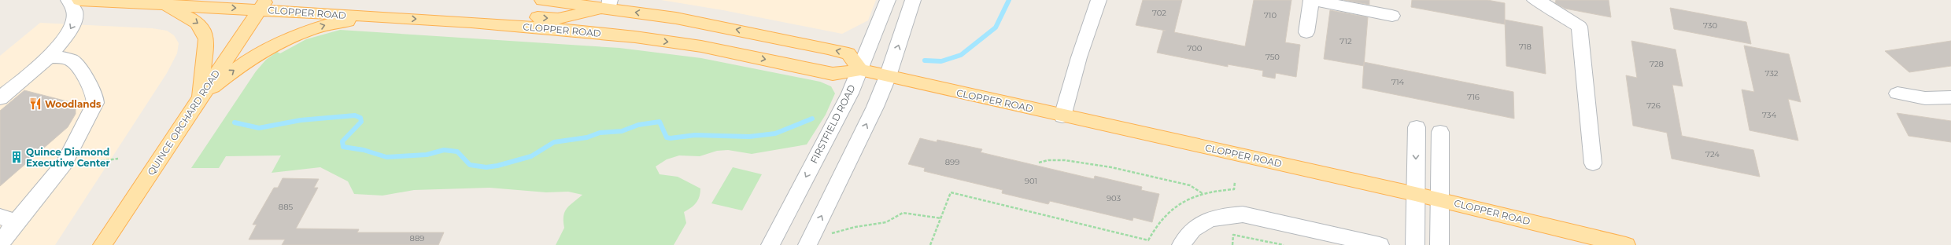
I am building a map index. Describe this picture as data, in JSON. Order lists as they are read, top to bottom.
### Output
{
  "streets": {
    "main road": ["CLOPPER ROAD", "QUINCE ORCHARD ROAD"],
    "street": ["FIRSTFIELD ROAD"]
  },
  "crossings": [
    ["CLOPPER ROAD", "QUINCE ORCHARD ROAD"],
    ["CLOPPER ROAD", "FIRSTFIELD ROAD"]
  ],
  "places": {
    "restaurant": ["Woodlands"],
    "building": ["Quince Diamond Executive Center"]
  },
  "house_numbers": [
    "702",
    "710",
    "730",
    "712",
    "718",
    "700",
    "750",
    "728",
    "732",
    "714",
    "716",
    "726",
    "734",
    "724",
    "899",
    "901",
    "903",
    "885",
    "889"
  ]
}
